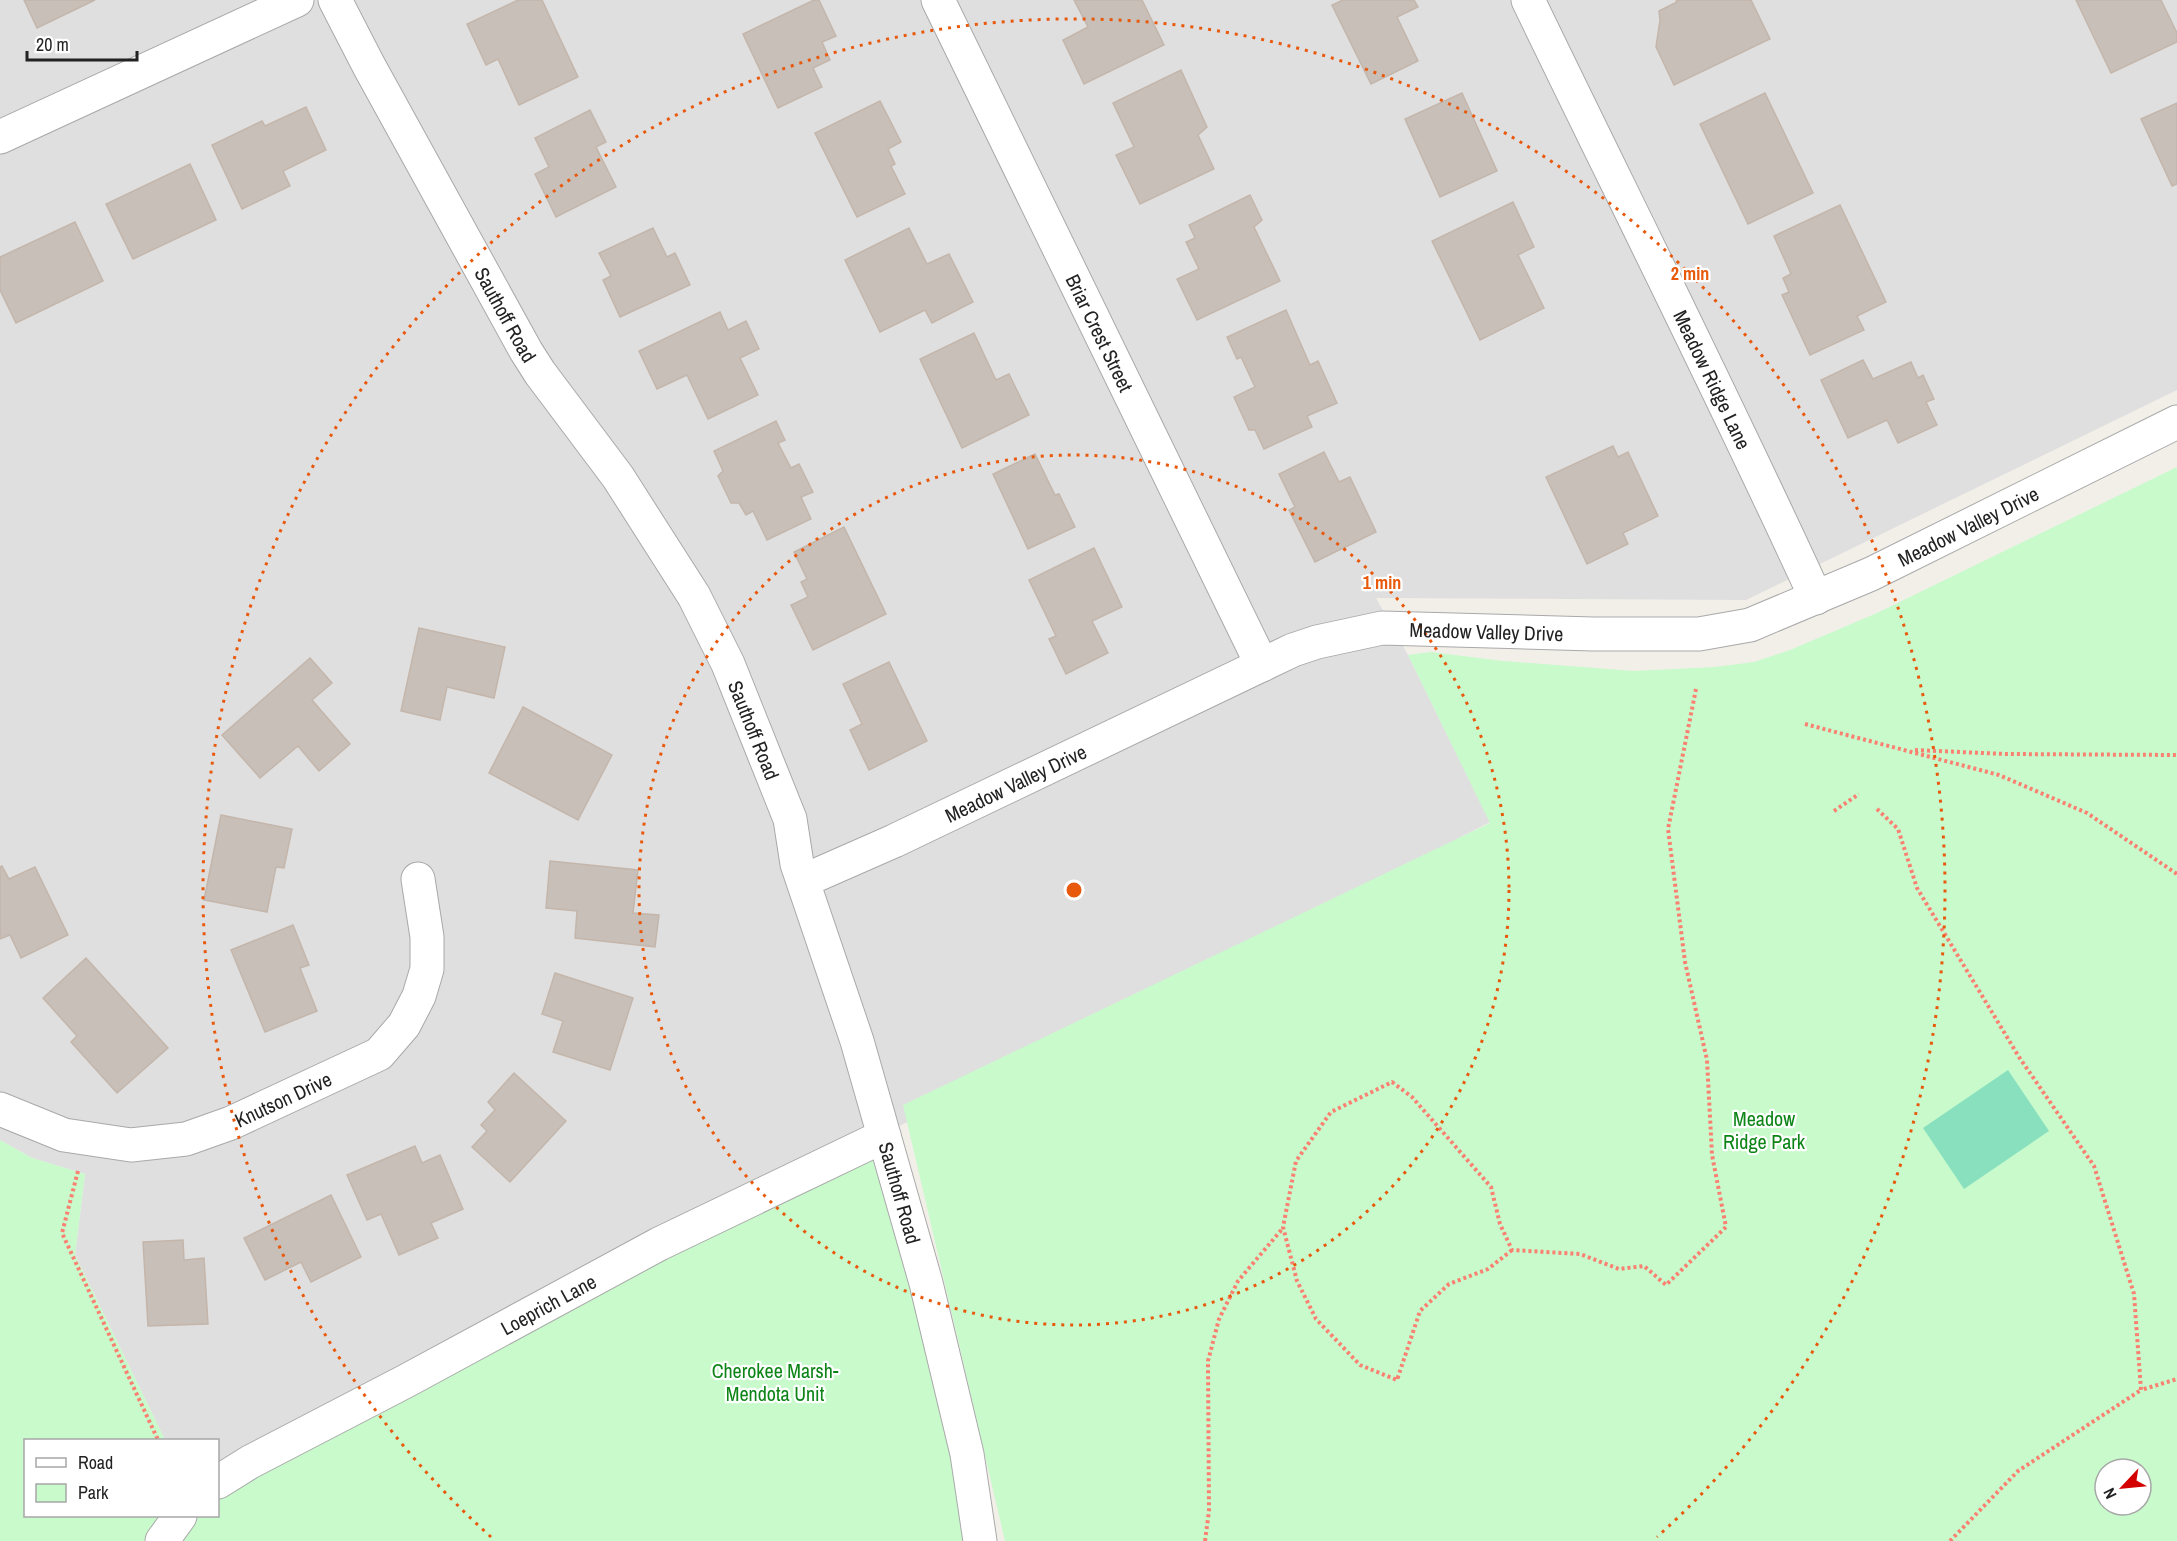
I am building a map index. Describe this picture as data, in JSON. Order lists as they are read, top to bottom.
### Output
{
  "streets": {
    "street": [
      "Sauthoff Road",
      "Briar Crest Street",
      "Meadow Ridge Lane",
      "Meadow Valley Drive",
      "Knutson Drive",
      "Loeprich Lane"
    ]
  },
  "crossings": [
    ["Sauthoff Road", "Meadow Valley Drive"],
    ["Sauthoff Road", "Loeprich Lane"],
    ["Briar Crest Street", "Meadow Valley Drive"],
    ["Meadow Ridge Lane", "Meadow Valley Drive"]
  ],
  "parks": ["Meadow Ridge Park", "Cherokee Marsh- Mendota Unit"],
  "legend": ["Road", "Park"],
  "scale_bar": "20 m",
  "north": "bottom left",
  "rings": ["2 min", "1 min"]
}
